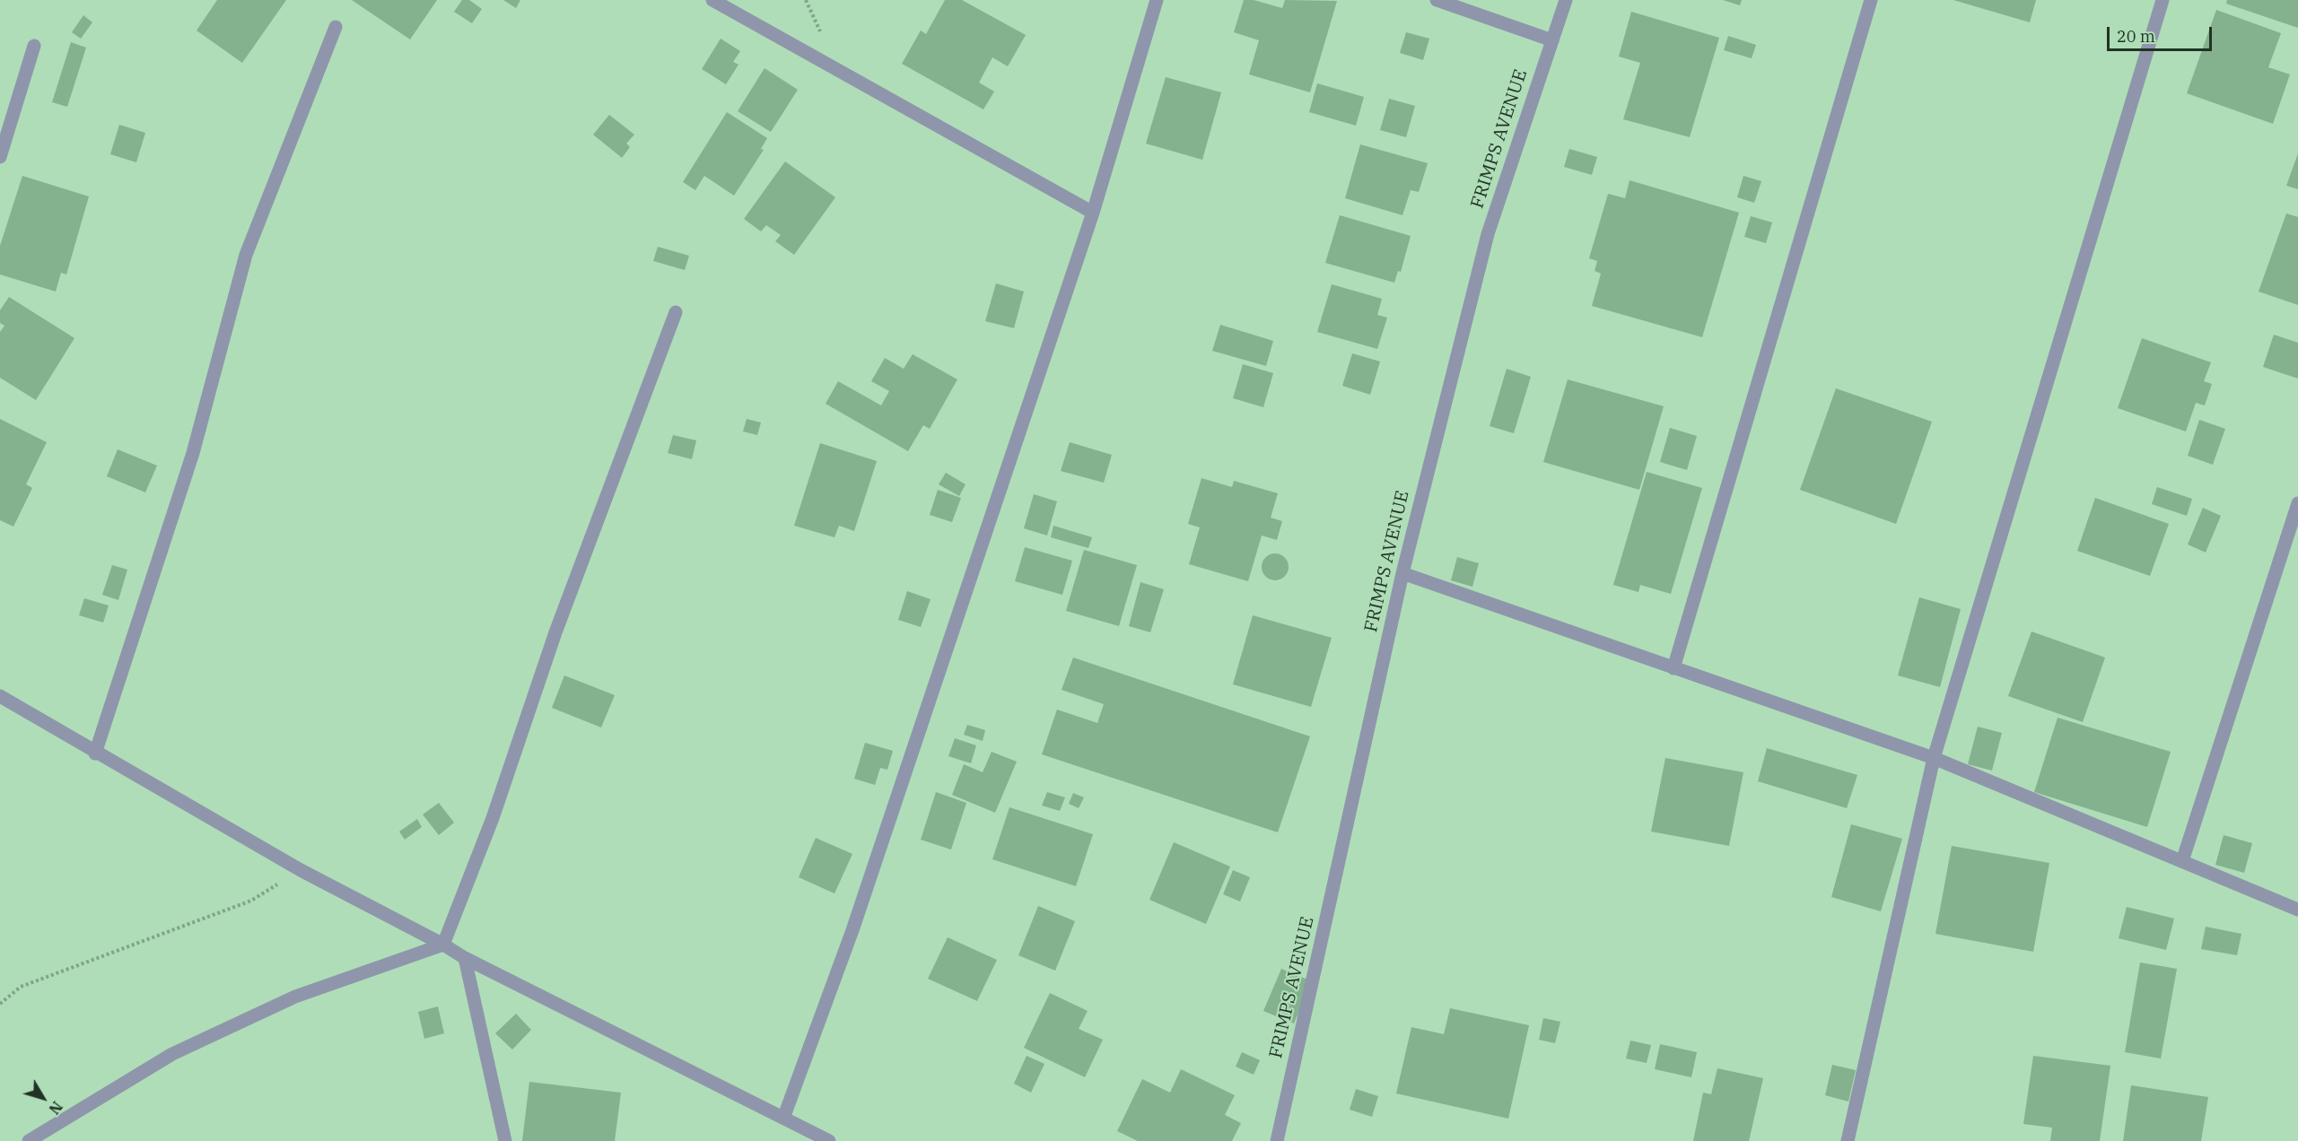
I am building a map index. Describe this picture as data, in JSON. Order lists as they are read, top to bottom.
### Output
{
  "streets": {
    "street": ["FRIMPS AVENUE"]
  },
  "scale_bar": "20 m",
  "north": "bottom right"
}
